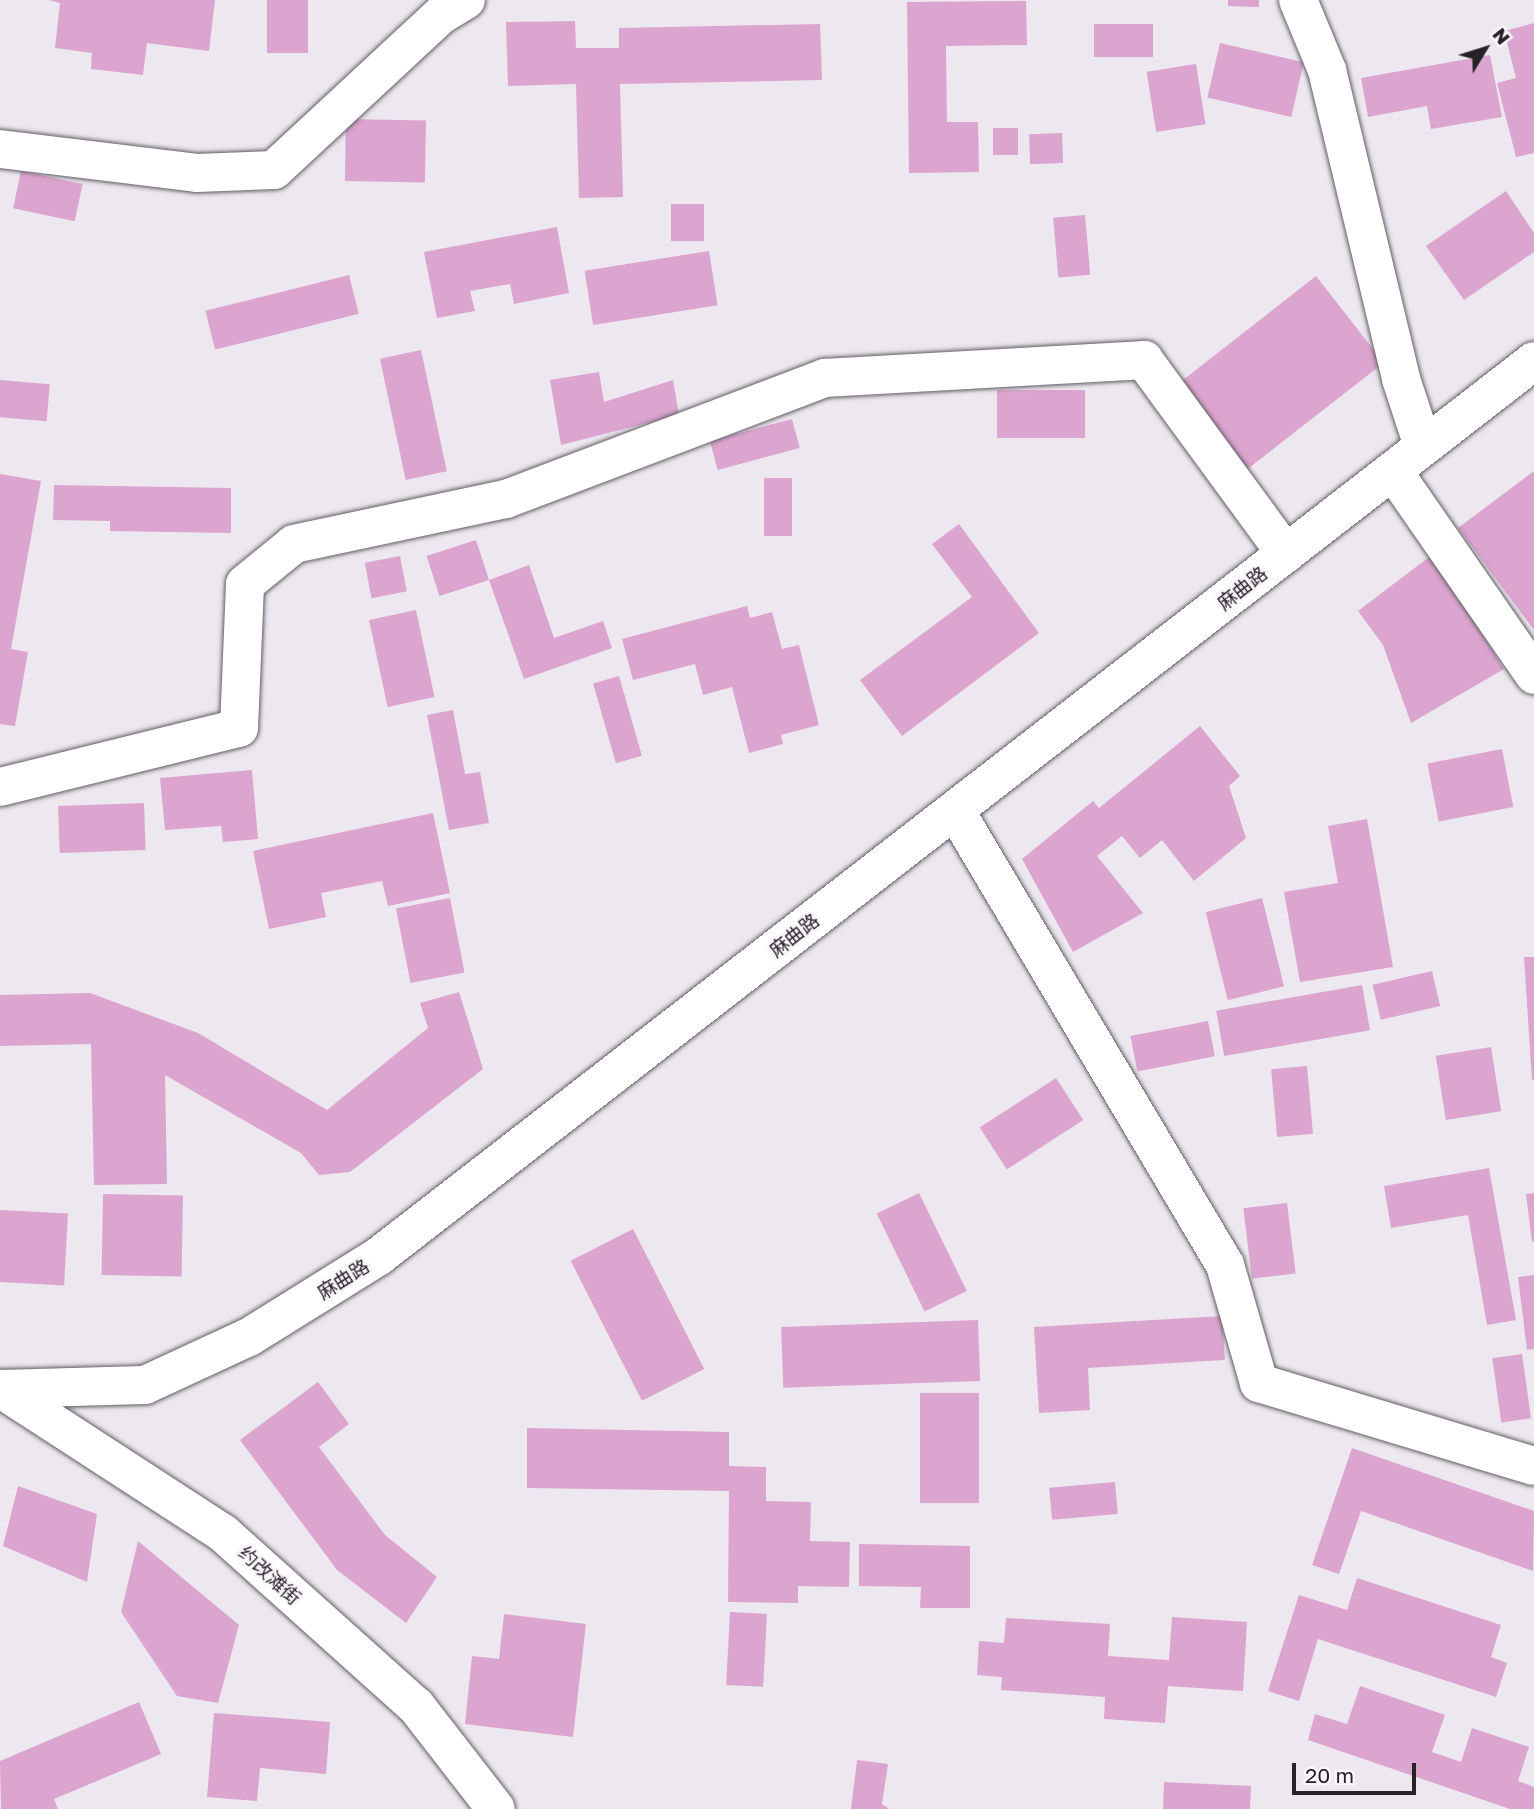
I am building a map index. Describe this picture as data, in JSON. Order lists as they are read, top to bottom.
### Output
{
  "streets": {
    "street": ["麻曲路", "约改滩街"]
  },
  "crossings": [
    ["麻曲路", "约改滩街"]
  ],
  "scale_bar": "20 m",
  "north": "top right"
}
